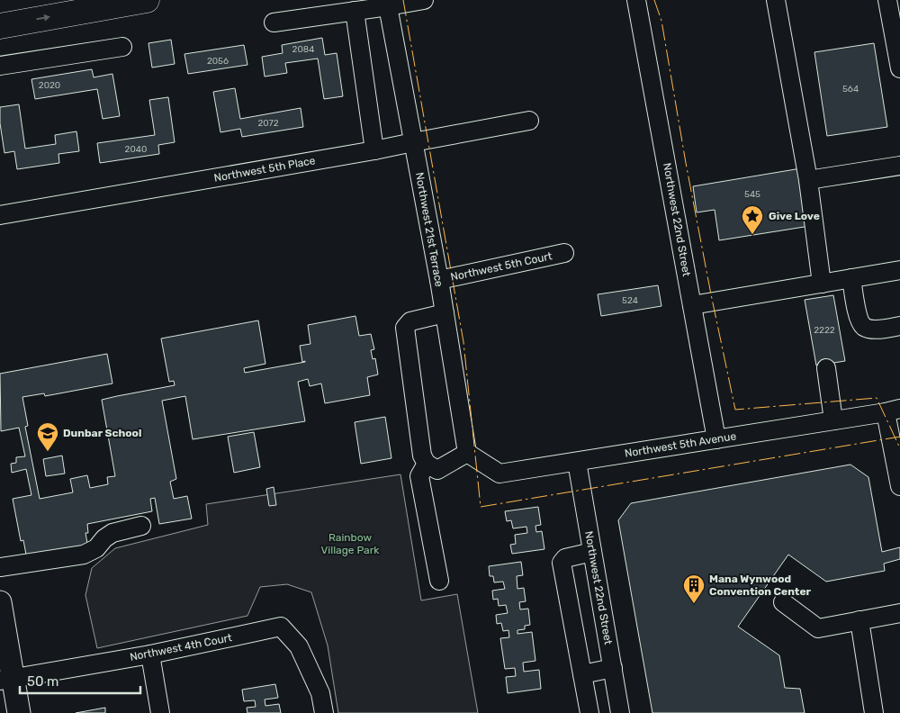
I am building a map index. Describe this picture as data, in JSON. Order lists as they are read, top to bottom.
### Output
{
  "streets": {
    "street": [
      "Northwest 5th Place",
      "Northwest 22nd Street",
      "Northwest 21st Terrace",
      "Northwest 5th Court",
      "Northwest 5th Avenue",
      "Northwest 4th Court"
    ]
  },
  "crossings": [
    ["Northwest 5th Place", "Northwest 21st Terrace"],
    ["Northwest 22nd Street", "Northwest 5th Avenue"],
    ["Northwest 21st Terrace", "Northwest 5th Court"],
    ["Northwest 21st Terrace", "Northwest 5th Avenue"]
  ],
  "parks": ["Rainbow Village Park"],
  "places": {
    "place": ["Give Love"],
    "school or university": ["Dunbar School"],
    "building": ["Mana Wynwood Convention Center"]
  },
  "house_numbers": [
    "2084",
    "2056",
    "2020",
    "564",
    "2072",
    "2040",
    "545",
    "524",
    "2222"
  ],
  "scale_bar": "50 m"
}
